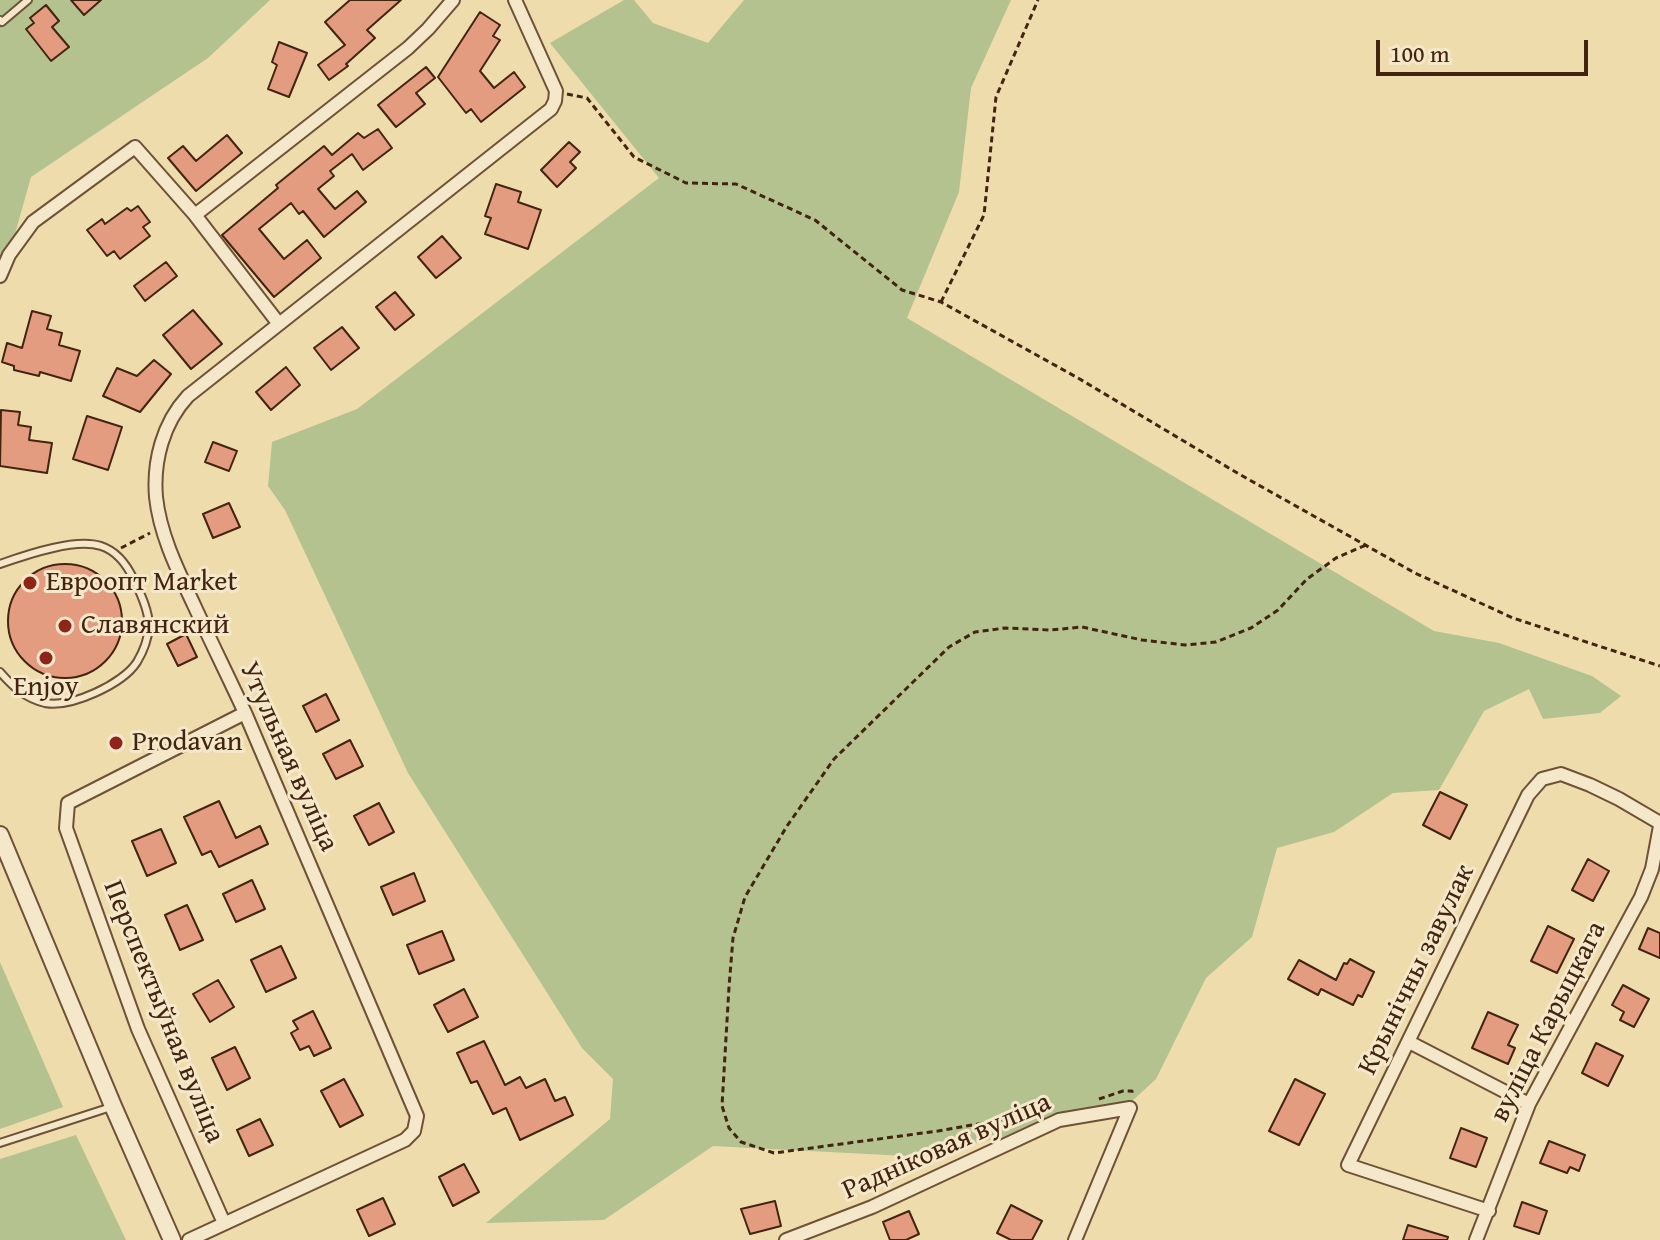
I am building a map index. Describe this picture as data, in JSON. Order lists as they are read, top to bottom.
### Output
{
  "streets": {
    "street": [
      "Утульная вуліца",
      "Крынічны завулак",
      "Перспектыўная вуліца",
      "вуліца Карыцкага",
      "Радніковая вуліца"
    ]
  },
  "crossings": [
    ["Утульная вуліца", "Перспектыўная вуліца"],
    ["Крынічны завулак", "вуліца Карыцкага"]
  ],
  "places": [
    "Евроопт Market",
    "Славянский",
    "Enjoy",
    "Prodavan"
  ],
  "scale_bar": "100 m"
}
